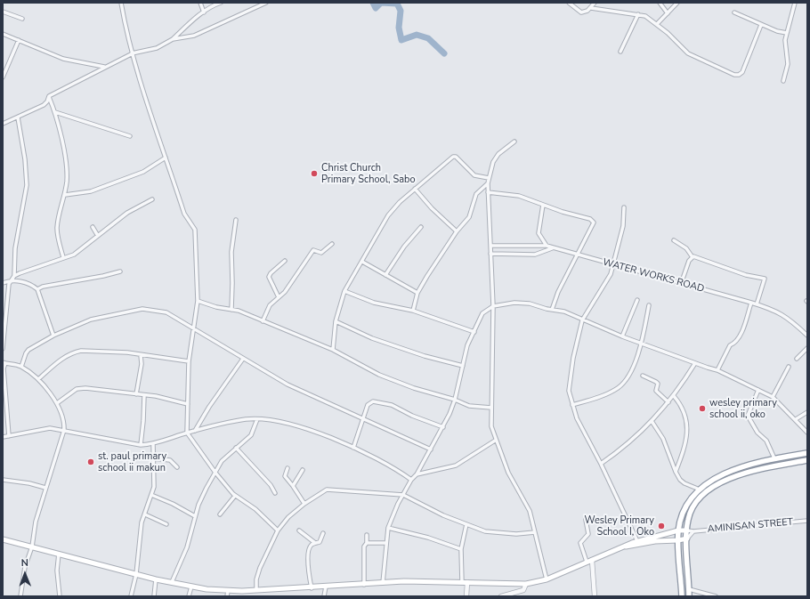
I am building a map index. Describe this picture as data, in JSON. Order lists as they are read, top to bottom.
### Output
{
  "streets": {
    "street": ["WATER WORKS ROAD", "AMINISAN STREET"]
  },
  "places": [
    "Christ Church Primary School, Sabo",
    "wesley primary school ii, oko",
    "st. paul primary school ii makun",
    "Wesley Primary School I, Oko"
  ],
  "north": "top"
}
